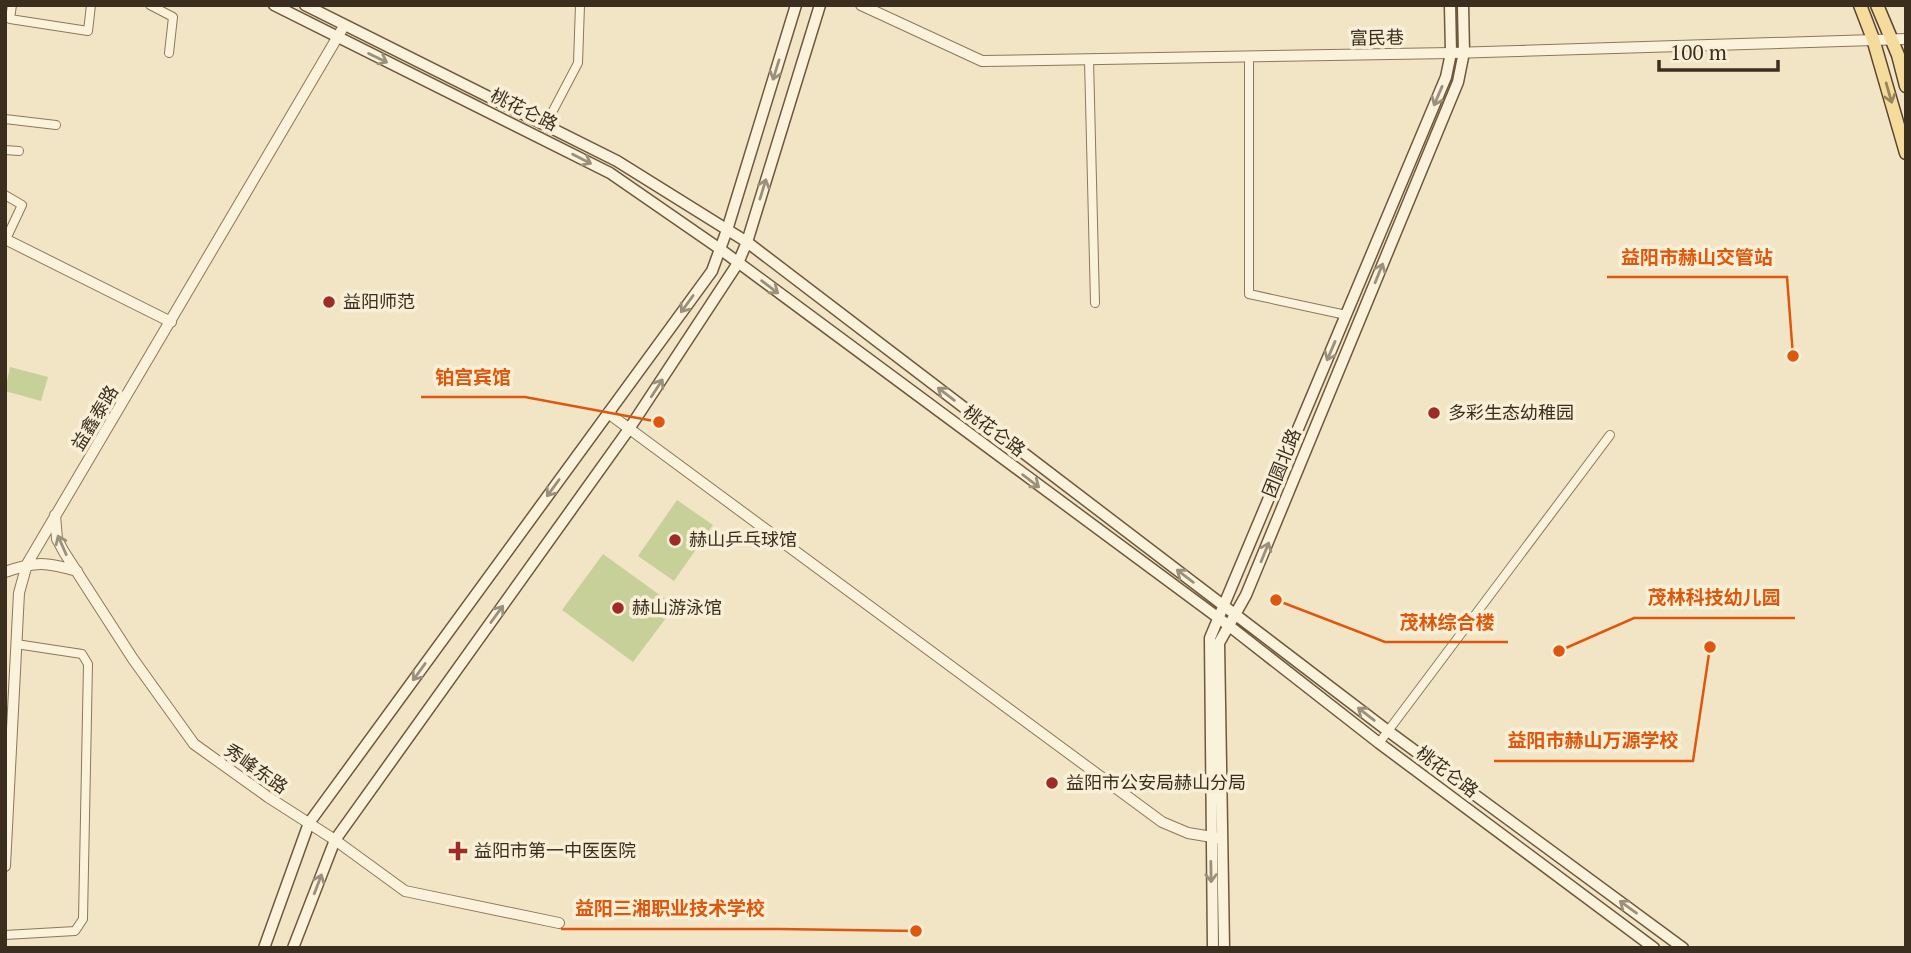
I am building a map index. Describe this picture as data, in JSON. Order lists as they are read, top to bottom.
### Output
{
  "streets": {
    "main road": ["桃花仑路", "团圆北路"],
    "street": ["富民巷", "益鑫泰路", "秀峰东路"]
  },
  "crossings": [
    ["富民巷", "团圆北路"],
    ["桃花仑路", "益鑫泰路"],
    ["桃花仑路", "团圆北路"],
    ["益鑫泰路", "秀峰东路"]
  ],
  "places": {
    "other": [
      "益阳师范",
      "益阳市赫山交管站",
      "多彩生态幼稚园",
      "铂宫宾馆",
      "赫山乒乓球馆",
      "茂林综合楼",
      "赫山游泳馆",
      "益阳市赫山万源学校",
      "茂林科技幼儿园",
      "益阳市公安局赫山分局",
      "益阳三湘职业技术学校"
    ],
    "health": ["益阳市第一中医医院"]
  },
  "scale_bar": "100 m"
}
